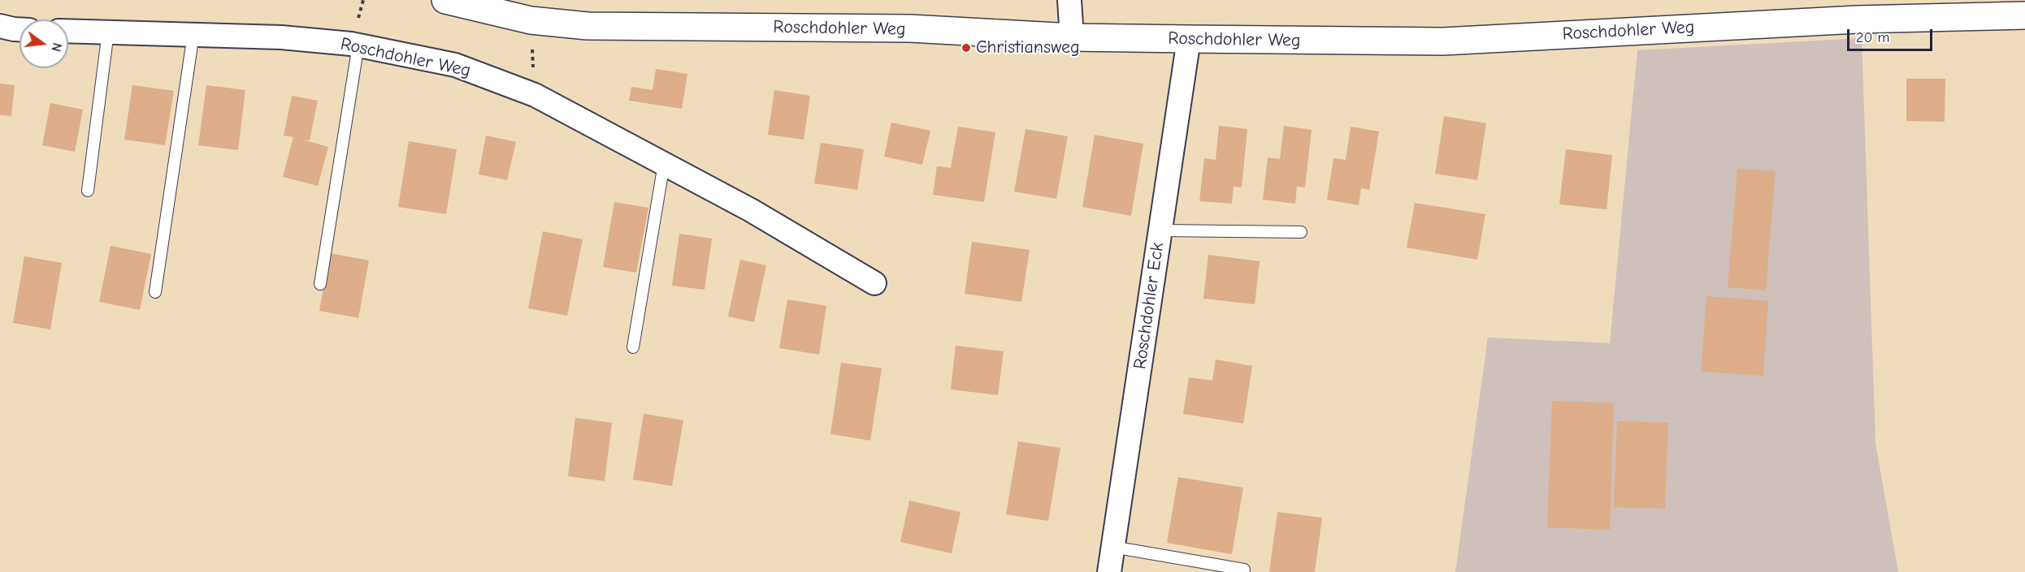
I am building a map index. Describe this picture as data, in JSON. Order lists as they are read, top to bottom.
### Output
{
  "streets": {
    "street": ["Roschdohler Weg", "Roschdohler Eck"]
  },
  "crossings": [
    ["Roschdohler Weg", "Roschdohler Eck"]
  ],
  "places": ["Christiansweg"],
  "scale_bar": "20 m",
  "north": "right"
}
